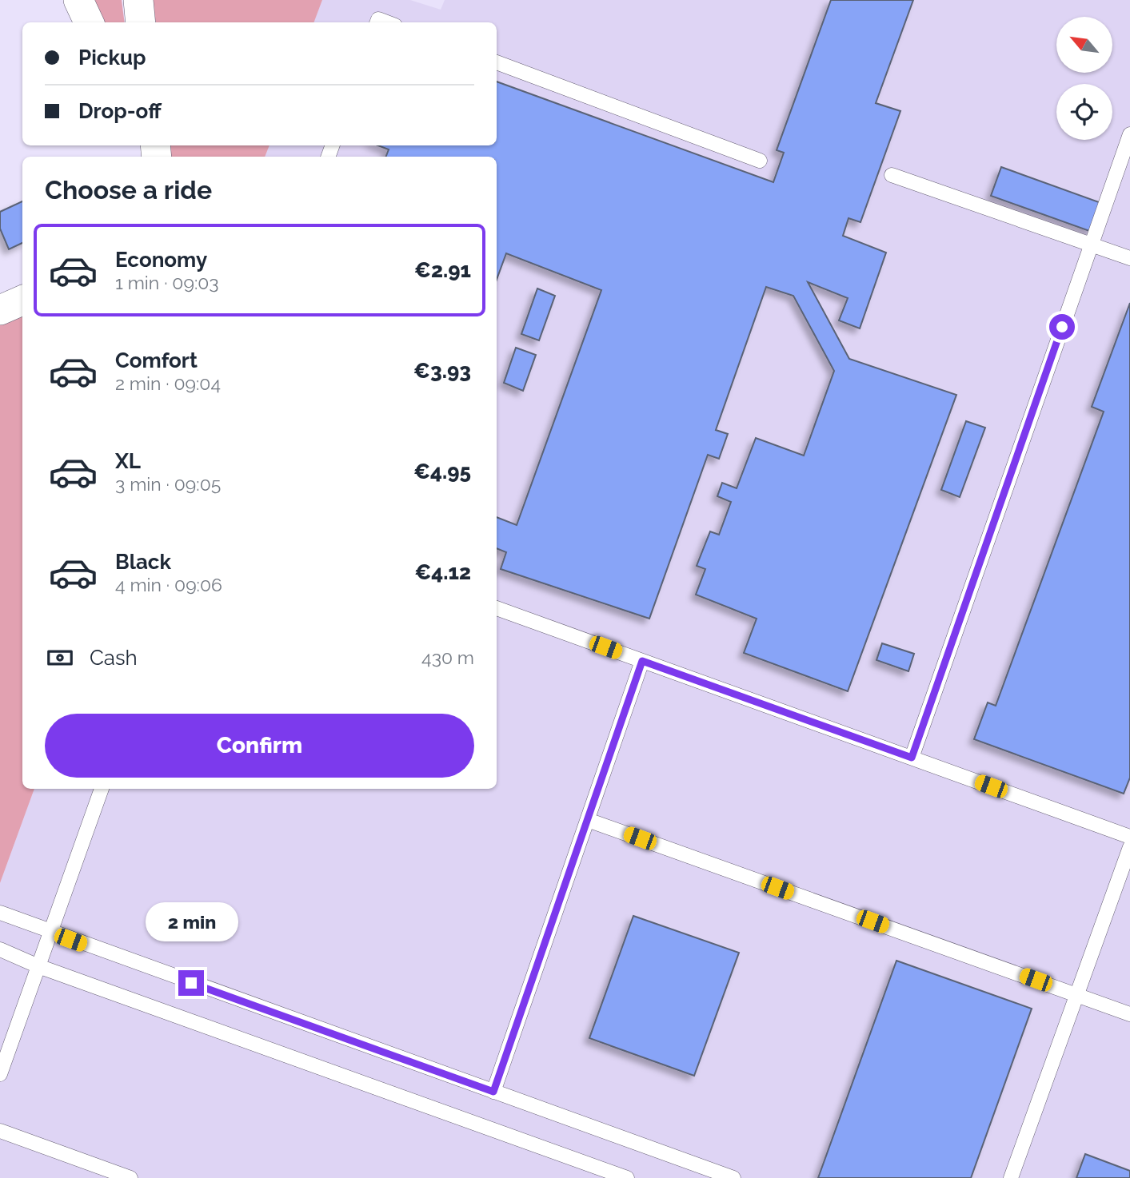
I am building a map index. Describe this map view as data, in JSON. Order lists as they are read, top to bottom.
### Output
{
  "north": "top left",
  "page": {
    "banner": ["Pickup", "Drop-off"],
    "heading": "Choose a ride",
    "list": [
      {
        "name": "Economy",
        "note": "1 min · 09:03",
        "value": "€2.91"
      },
      {
        "name": "Comfort",
        "note": "2 min · 09:04",
        "value": "€3.93"
      },
      {
        "name": "XL",
        "note": "3 min · 09:05",
        "value": "€4.95"
      },
      {
        "name": "Black",
        "note": "4 min · 09:06",
        "value": "€4.12"
      }
    ],
    "pay": ["Cash", "430 m"],
    "buttons": "Confirm",
    "bubble": "2 min"
  }
}
